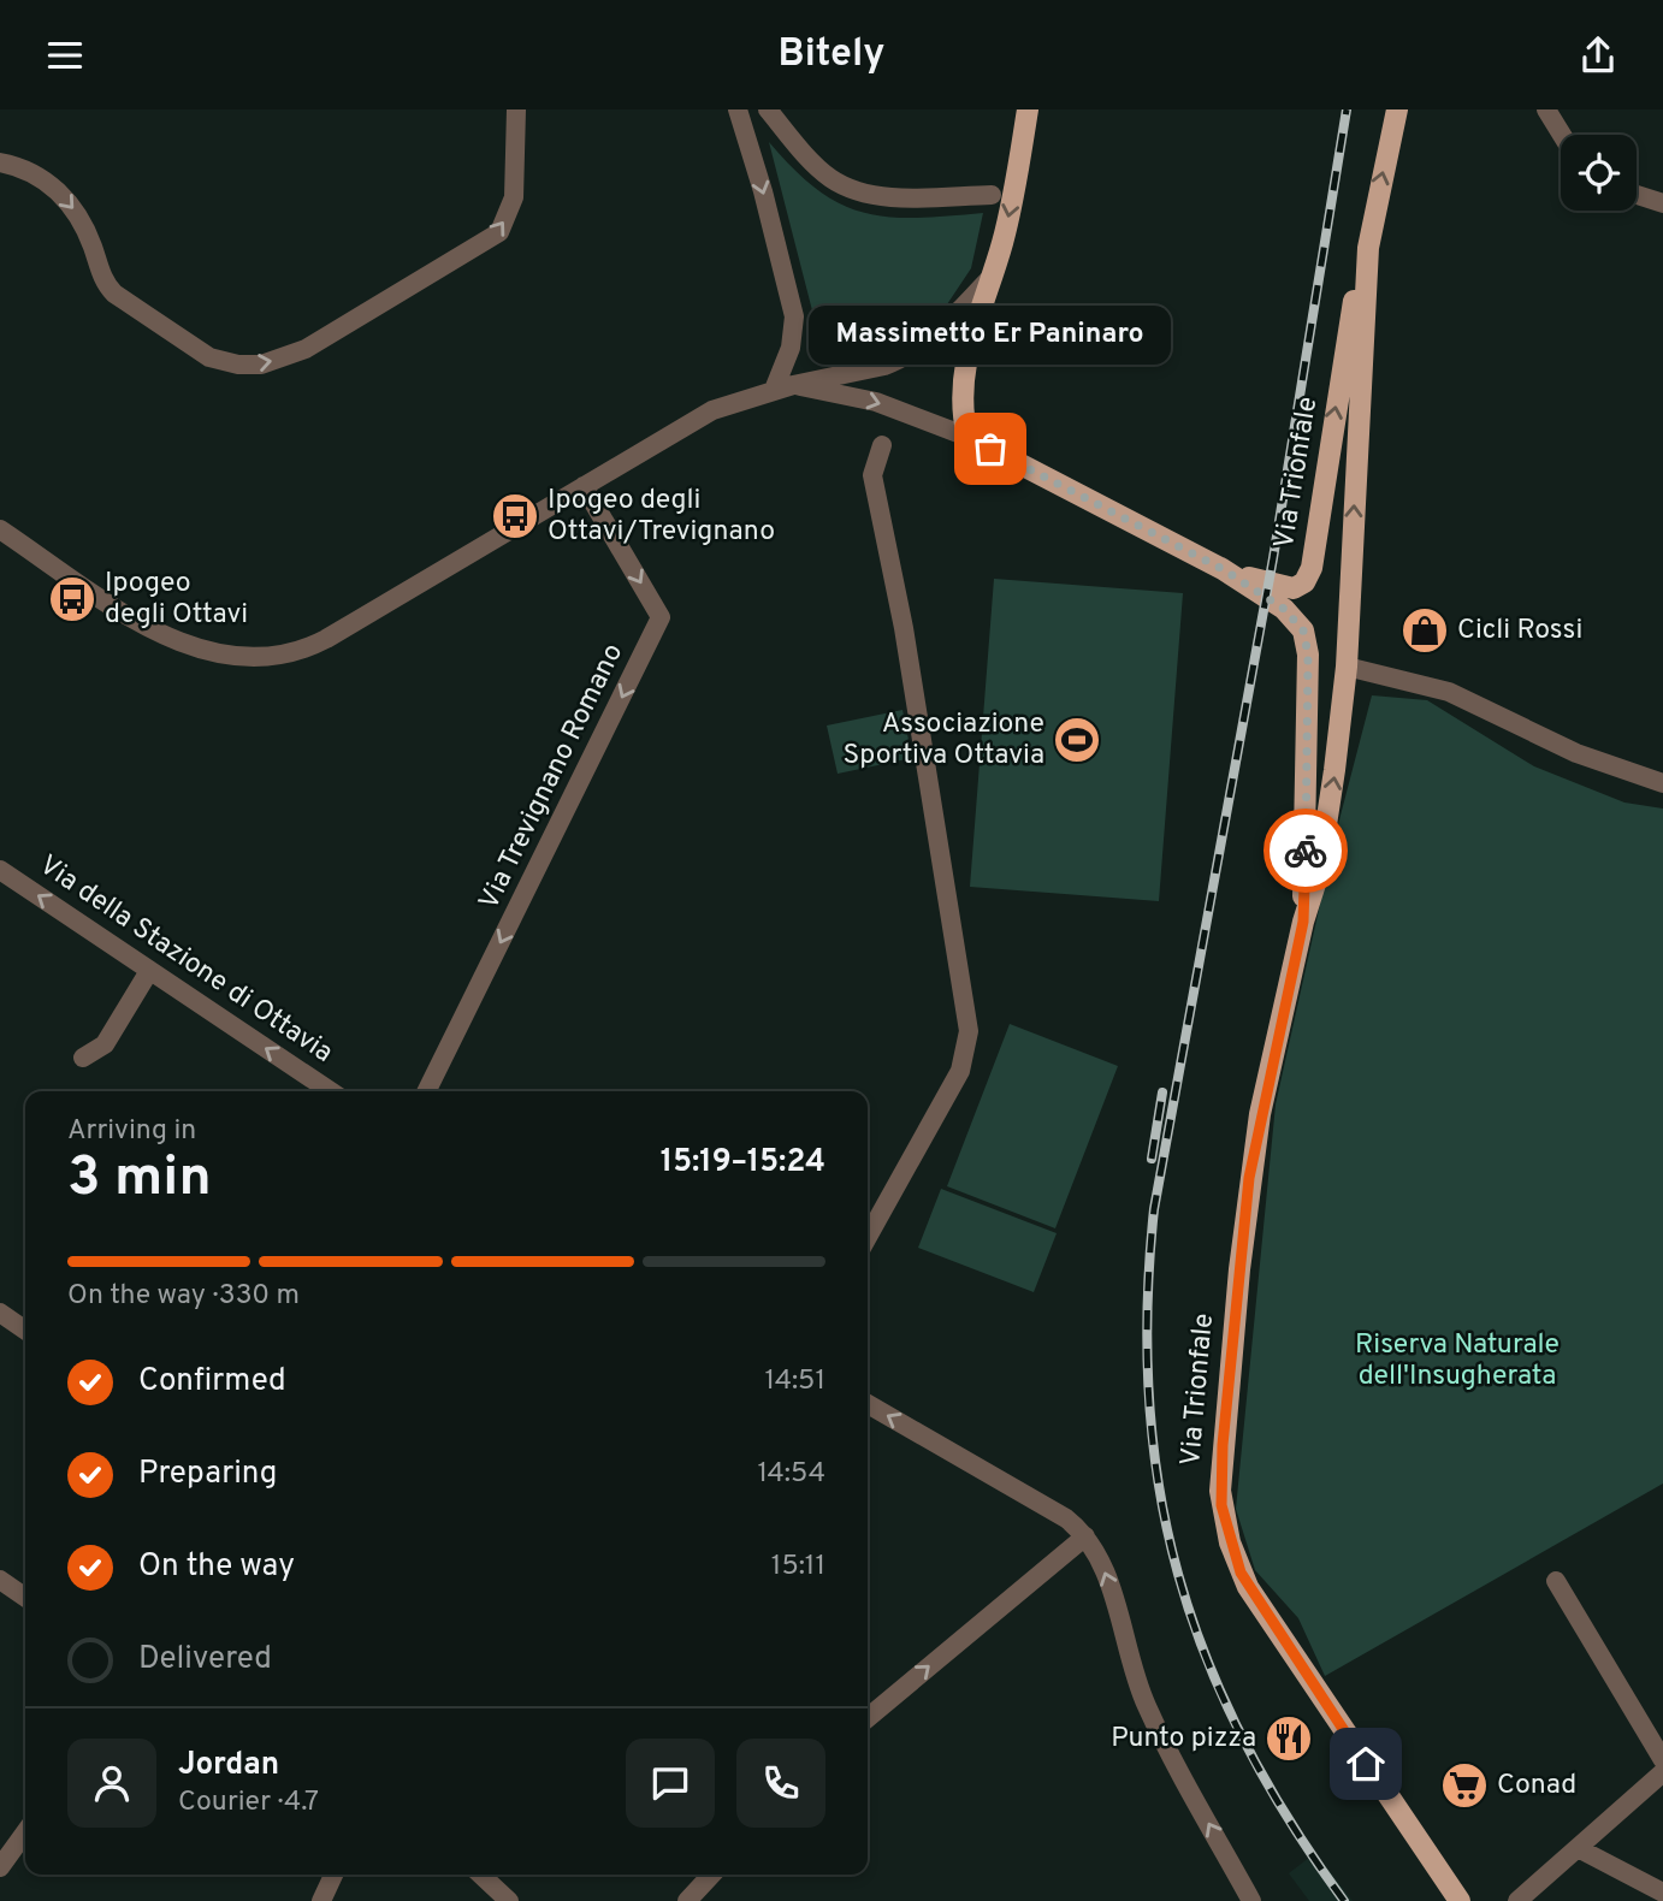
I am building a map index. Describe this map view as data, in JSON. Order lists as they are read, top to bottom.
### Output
{
  "streets": {
    "main road": ["Via Trionfale"],
    "street": ["Via Trevignano Romano", "Via della Stazione di Ottavia"]
  },
  "one_way": ["Via Trionfale", "Via Trevignano Romano", "Via della Stazione di Ottavia"],
  "parks": ["Riserva Naturale dell'Insugherata"],
  "places": {
    "other": ["Massimetto Er Paninaro"],
    "bus stop": ["Ipogeo degli Ottavi/Trevignano", "Ipogeo degli Ottavi"],
    "shop": ["Cicli Rossi"],
    "sports": ["Associazione Sportiva Ottavia"],
    "restaurant": ["Punto pizza"],
    "supermarket": ["Conad"]
  },
  "page": {
    "header": "Bitely",
    "bubble": "Massimetto Er Paninaro",
    "heading": ["3 min", "Arriving in", "15:19–15:24"],
    "panel": ["Jordan", "Courier · 4.7"],
    "bar": "On the way · 330 m",
    "list": [
      ["Confirmed", "14:51"],
      ["Preparing", "14:54"],
      ["On the way", "15:11"],
      "Delivered"
    ]
  }
}
